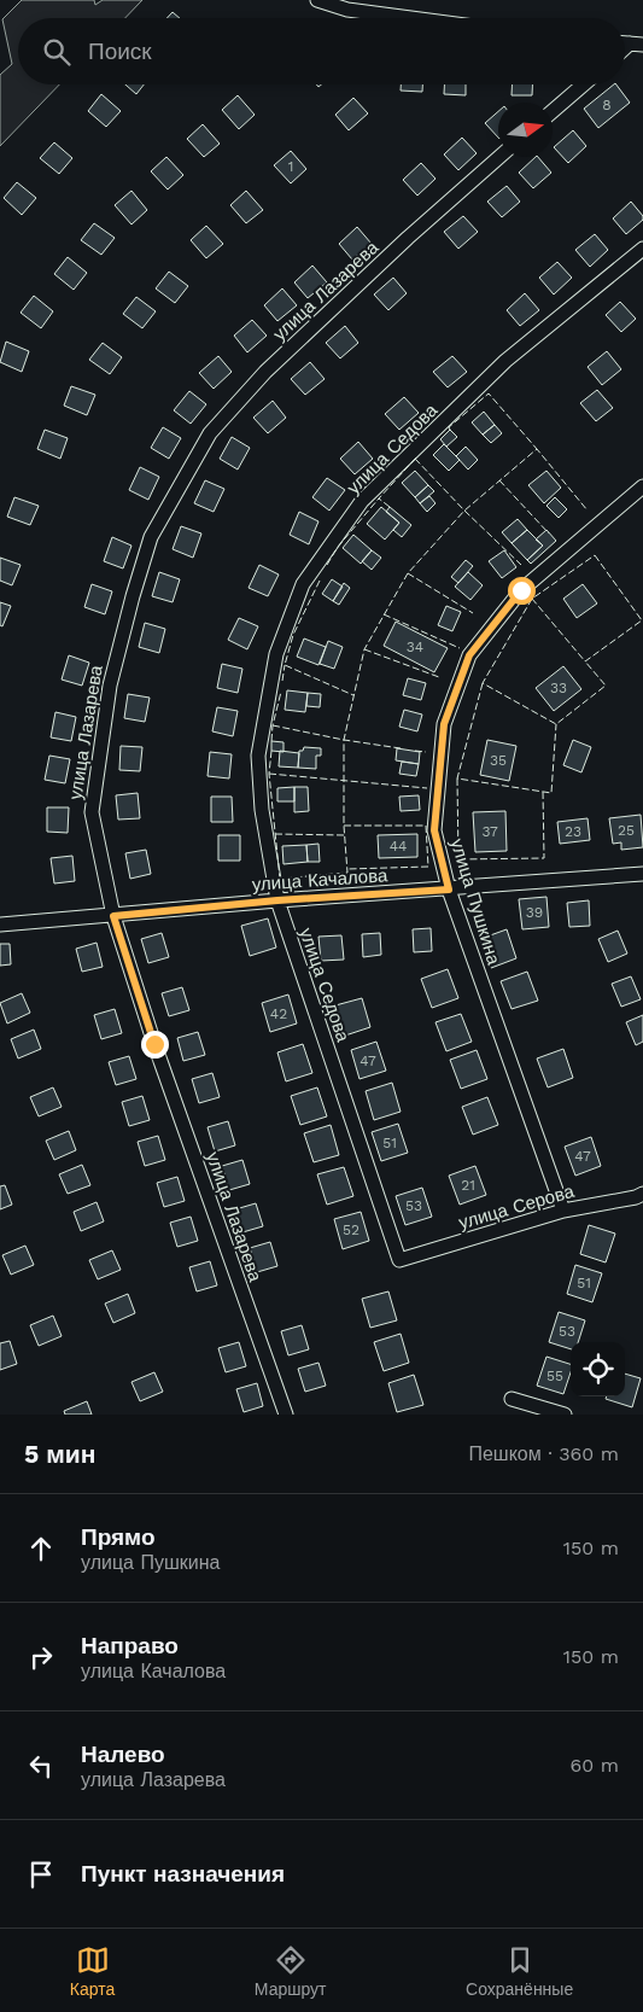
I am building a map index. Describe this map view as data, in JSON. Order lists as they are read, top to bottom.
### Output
{
  "streets": {
    "street": [
      "улица Лазарева",
      "улица Седова",
      "улица Качалова",
      "улица Пушкина",
      "улица Серова"
    ]
  },
  "crossings": [
    ["улица Лазарева", "улица Качалова"],
    ["улица Седова", "улица Качалова"],
    ["улица Седова", "улица Серова"],
    ["улица Качалова", "улица Пушкина"],
    ["улица Пушкина", "улица Серова"]
  ],
  "house_numbers": [
    "8",
    "1",
    "34",
    "33",
    "35",
    "25",
    "37",
    "23",
    "44",
    "39",
    "42",
    "47",
    "51",
    "47",
    "21",
    "53",
    "52",
    "51",
    "53",
    "55"
  ],
  "north": "right",
  "page": {
    "search": "Поиск",
    "heading": ["5 мин", "Пешком · 360 m"],
    "list": [
      ["Прямо", "улица Пушкина", "150 m"],
      ["Направо", "улица Качалова", "150 m"],
      ["Налево", "улица Лазарева", "60 m"],
      "Пункт назначения"
    ],
    "nav": ["Карта", "Маршрут", "Сохранённые"]
  }
}
